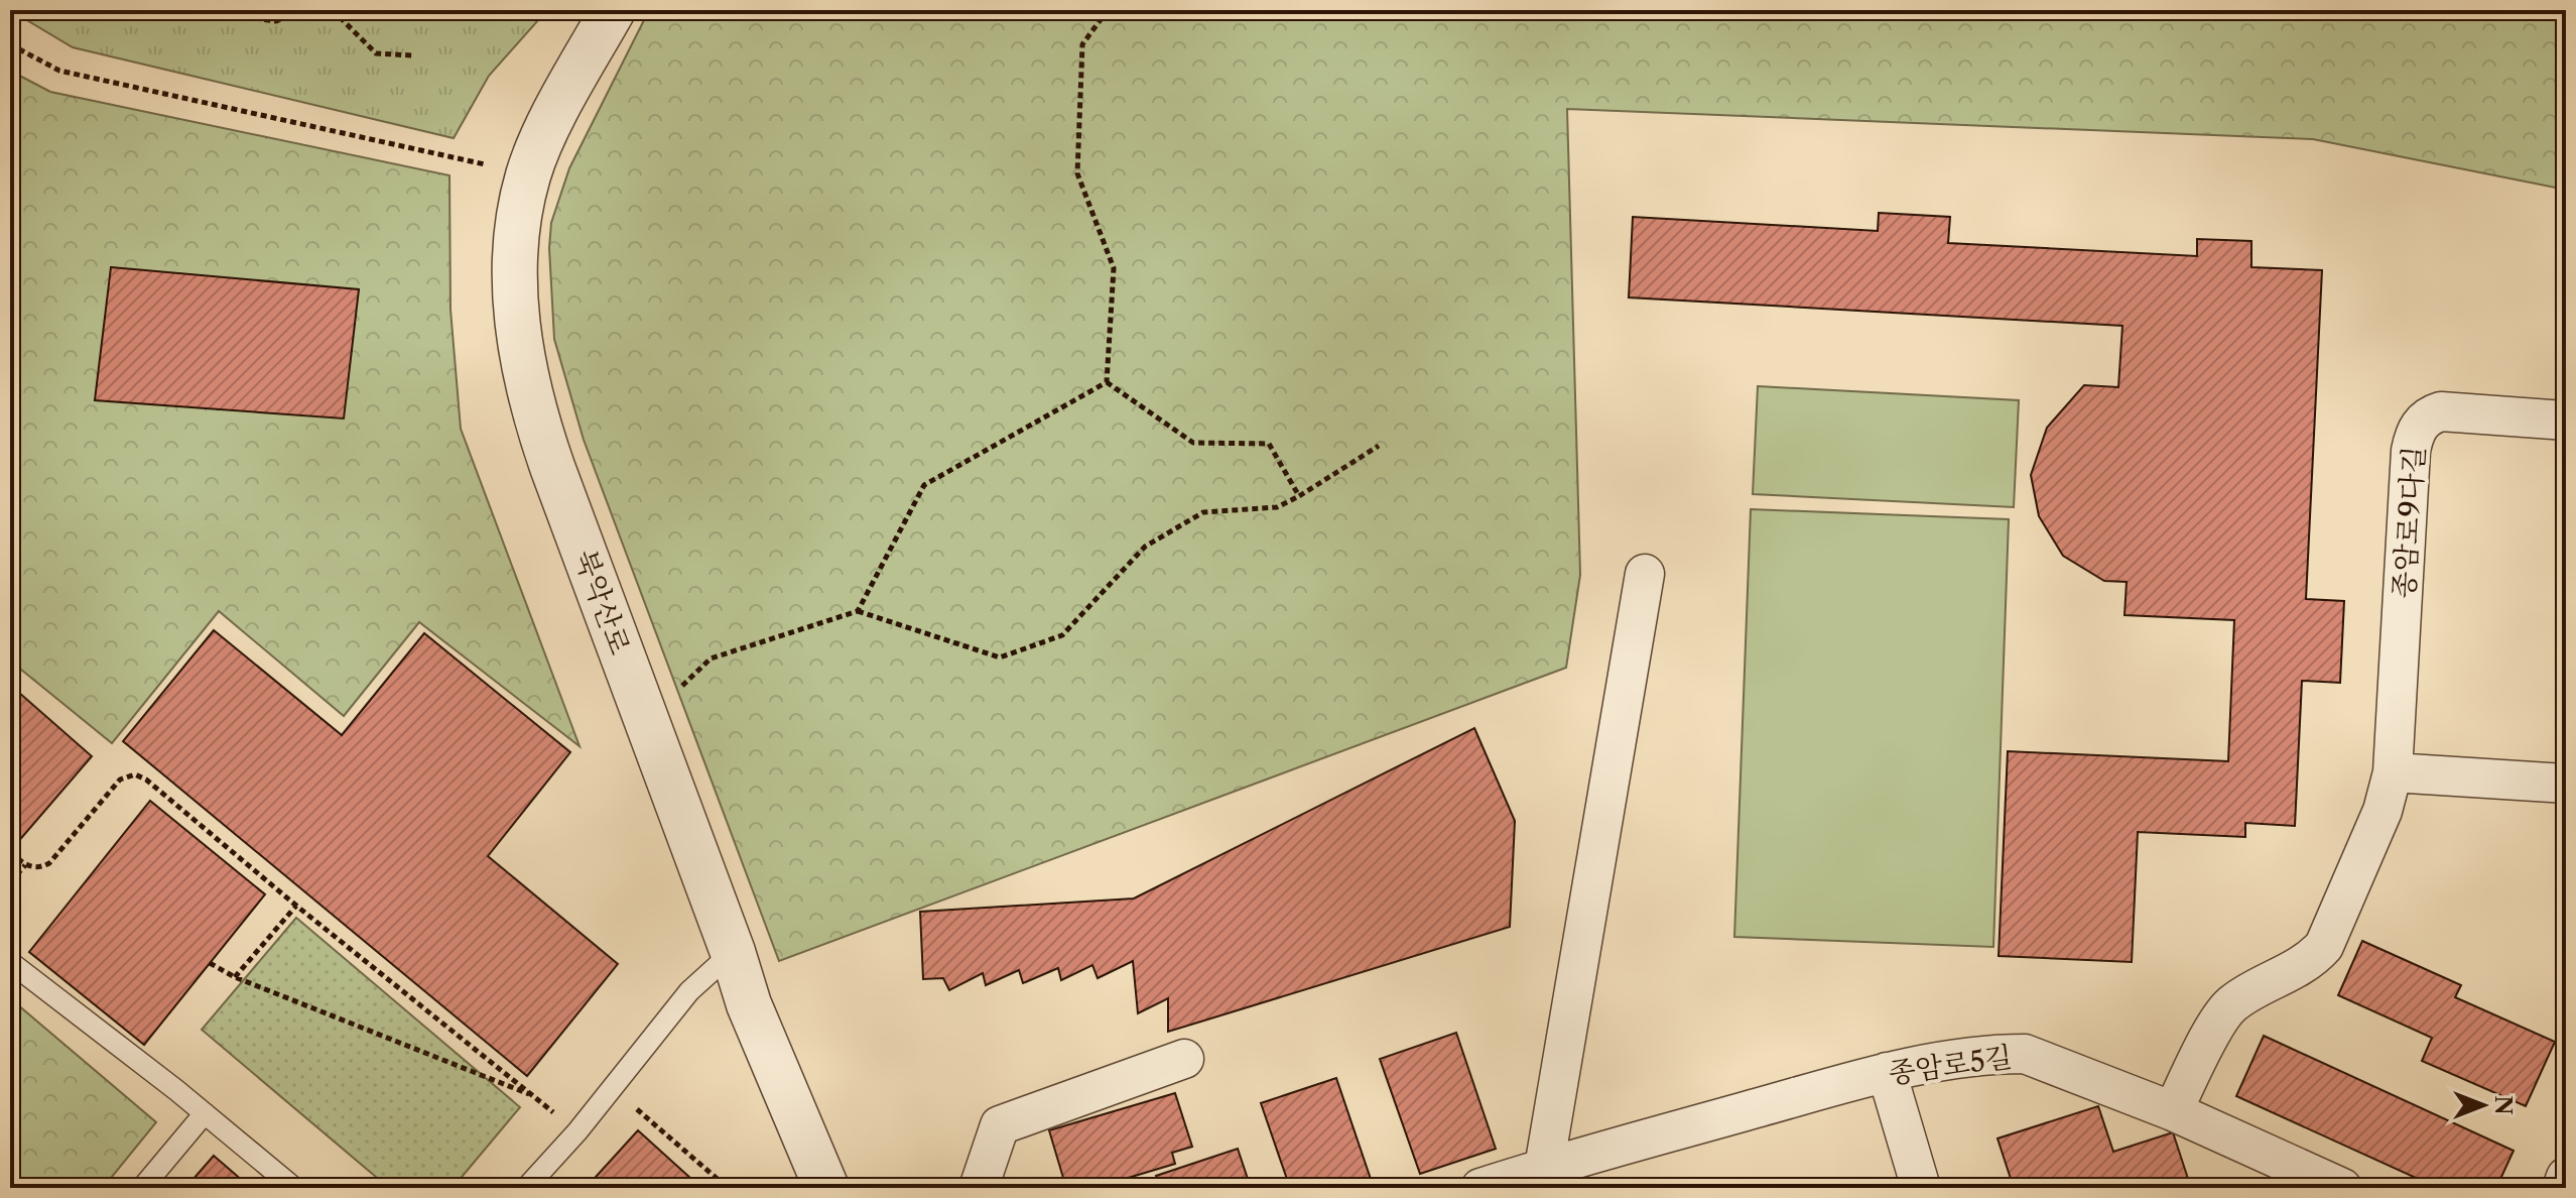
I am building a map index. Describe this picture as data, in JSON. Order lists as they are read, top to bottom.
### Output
{
  "streets": {
    "street": ["종암로9다길", "북악산로", "종암로5길"]
  },
  "crossings": [
    ["종암로9다길", "종암로5길"]
  ],
  "north": "right"
}
